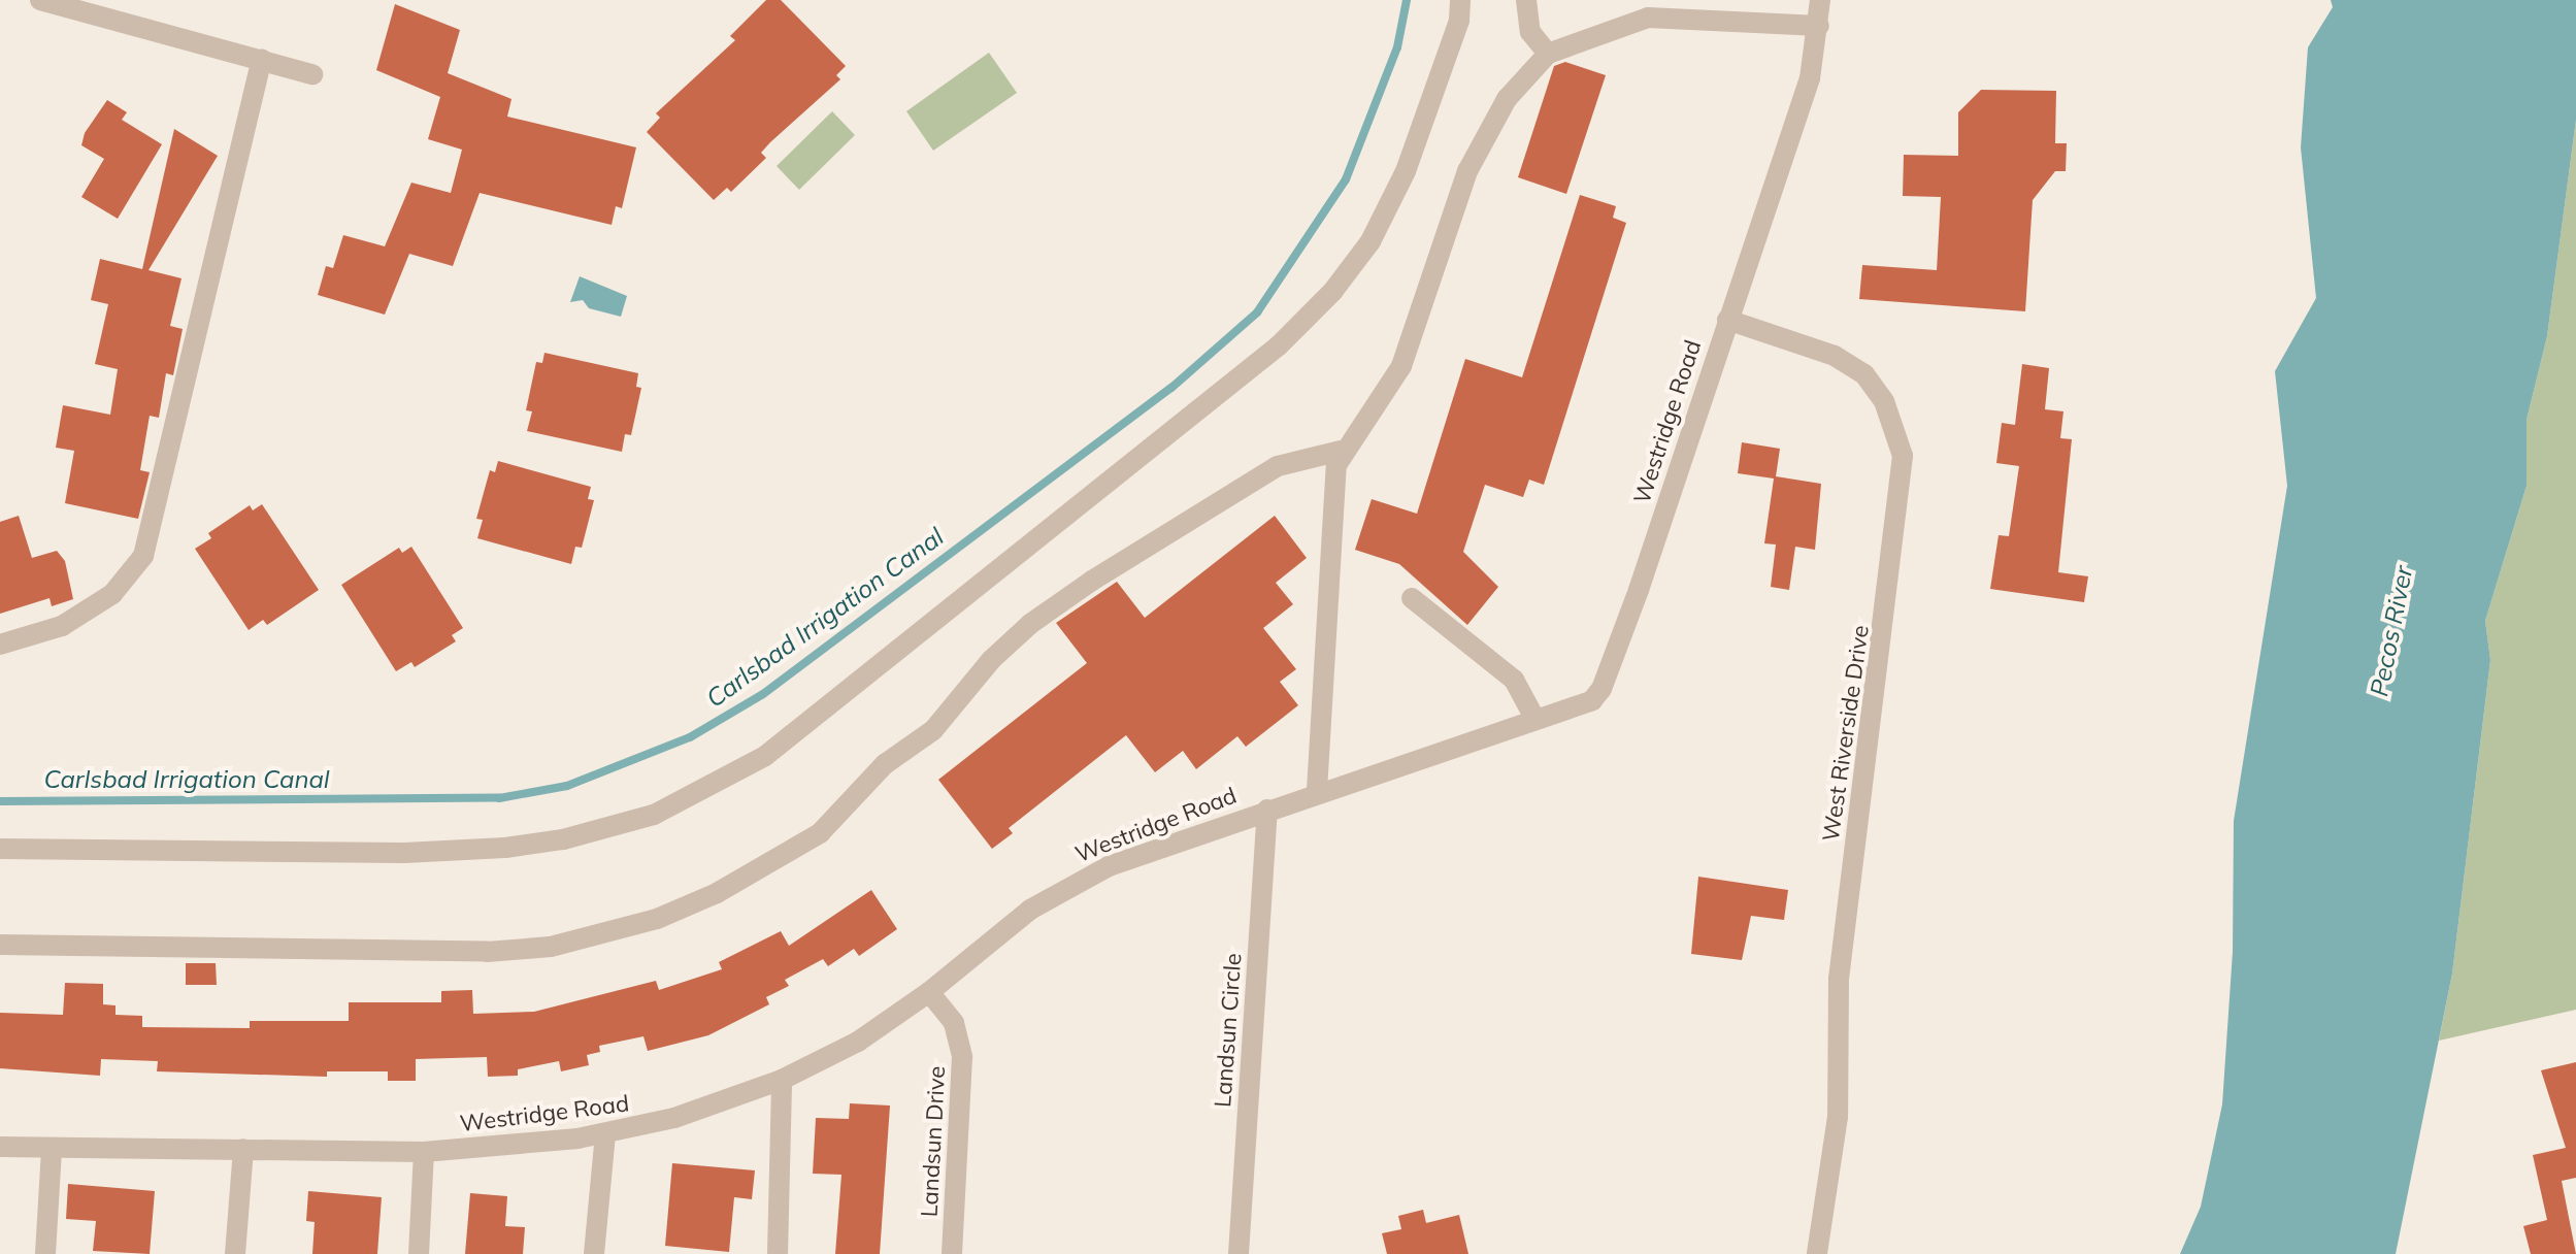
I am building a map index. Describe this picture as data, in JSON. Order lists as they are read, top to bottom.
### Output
{
  "streets": {
    "street": [
      "Westridge Road",
      "West Riverside Drive",
      "Landsun Circle",
      "Landsun Drive"
    ]
  },
  "crossings": [
    ["Westridge Road", "West Riverside Drive"],
    ["Westridge Road", "Landsun Circle"],
    ["Westridge Road", "Landsun Drive"]
  ],
  "water": ["Carlsbad Irrigation Canal", "Pecos River"]
}
